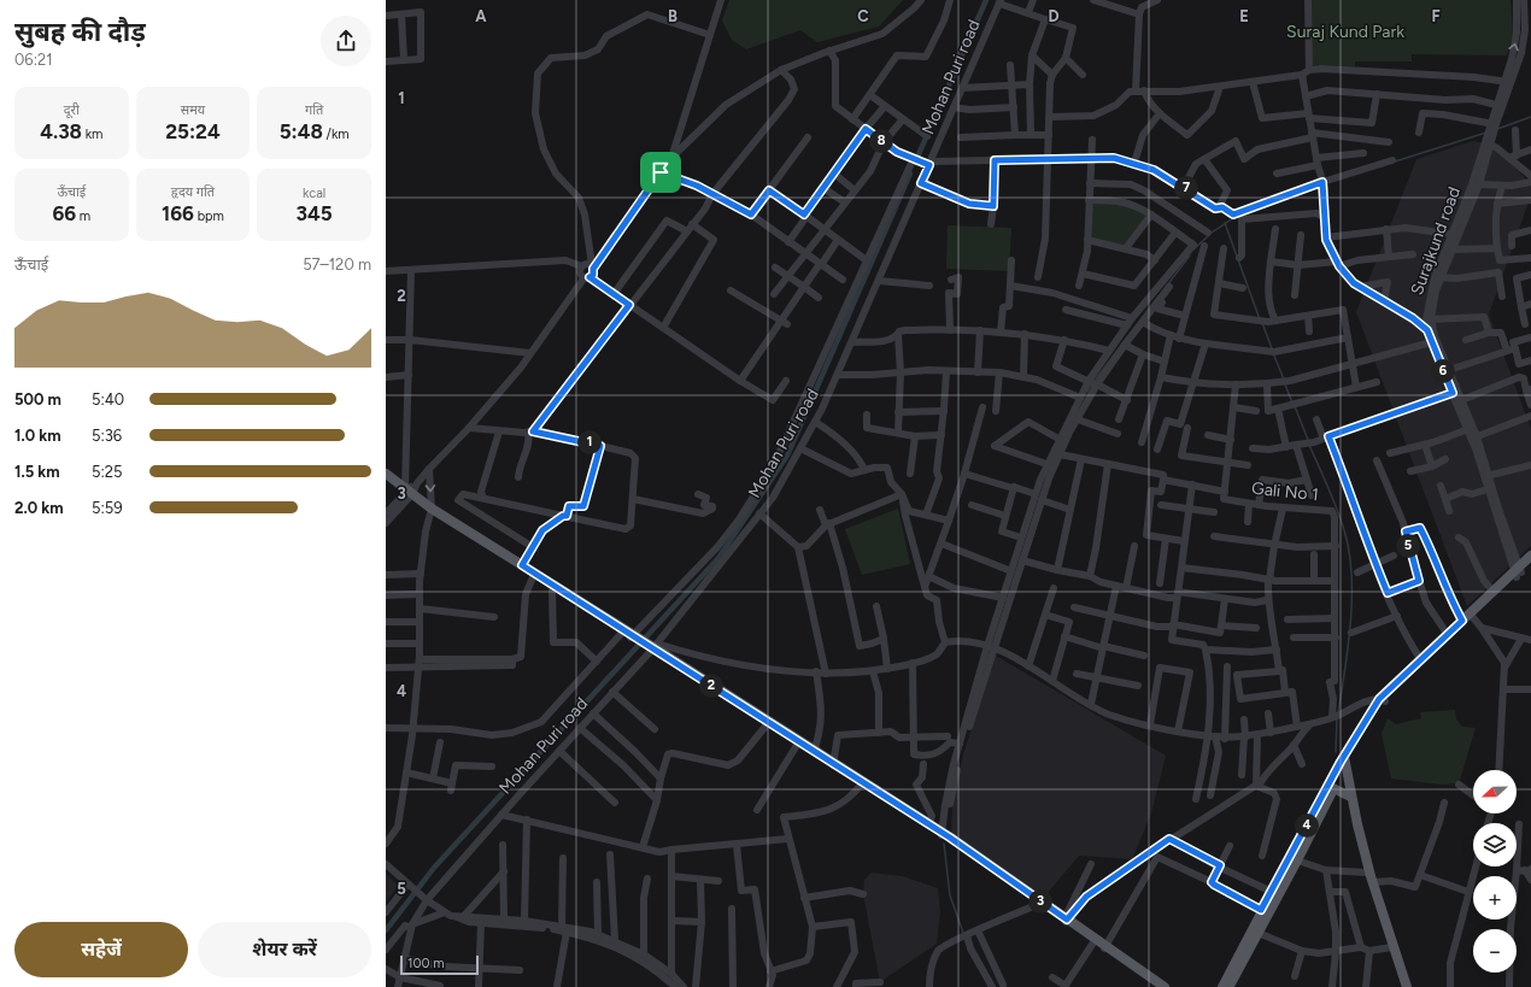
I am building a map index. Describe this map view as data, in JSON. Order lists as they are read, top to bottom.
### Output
{
  "streets": {
    "street": ["Mohan Puri road", "Surajkund road", "Gali No 1"]
  },
  "parks": ["Suraj Kund Park"],
  "scale_bar": "100 m",
  "north": "left",
  "page": {
    "heading": ["सुबह की दौड़", "06:21"],
    "stats": [
      ["दूरी", "4.38 km"],
      ["समय", "25:24"],
      ["गति", "5:48 /km"],
      ["ऊँचाई", "66 m"],
      ["हृदय गति", "166 bpm"],
      ["kcal", "345"]
    ],
    "pins": [
      "8",
      "7",
      "6",
      "1",
      "5",
      "2",
      "4",
      "3"
    ],
    "chart": ["ऊँचाई", "57–120 m"],
    "list": [
      {
        "name": "500 m",
        "note": "5:40"
      },
      {
        "name": "1.0 km",
        "note": "5:36"
      },
      {
        "name": "1.5 km",
        "note": "5:25"
      },
      {
        "name": "2.0 km",
        "note": "5:59"
      }
    ],
    "map_buttons": ["+", "−"],
    "buttons": ["सहेजें", "शेयर करें"],
    "scale": "100 m"
  },
  "grid": {
    "columns": [
      "A",
      "B",
      "C",
      "D",
      "E",
      "F"
    ],
    "rows": [
      "1",
      "2",
      "3",
      "4",
      "5"
    ]
  }
}
